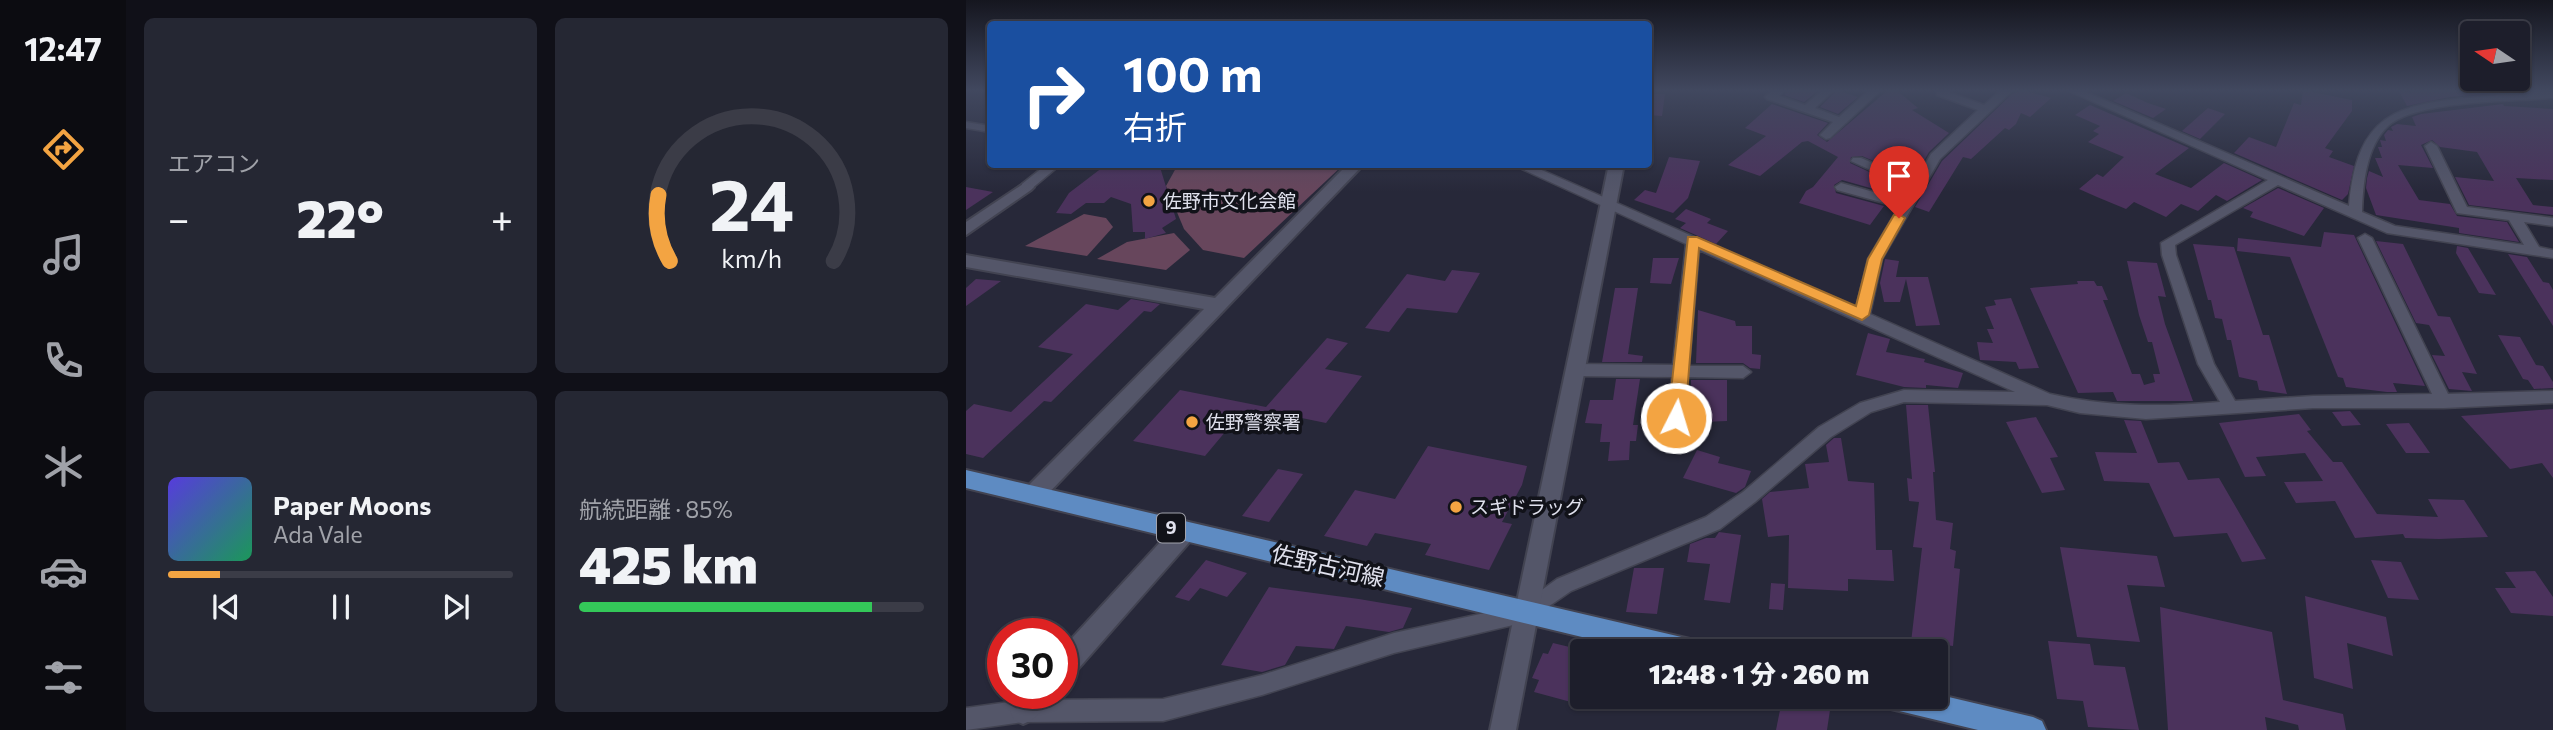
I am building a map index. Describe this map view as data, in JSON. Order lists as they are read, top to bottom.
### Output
{
  "streets": {
    "main road": ["9", "佐野古河線"]
  },
  "places": ["佐野市文化会館", "佐野警察署", "スギドラッグ"],
  "north": "left",
  "page": {
    "tabs": "12:47",
    "tile": [
      "エアコン",
      ["航続距離 · 85%", "425 km"]
    ],
    "turn": ["100 m", "右折"],
    "heat": ["−", "22°", "+"],
    "song": ["Paper Moons", "Ada Vale"],
    "limit": "30",
    "trip": "12:48 · 1 分 · 260 m",
    "gauge": ["24", "km/h"]
  }
}
